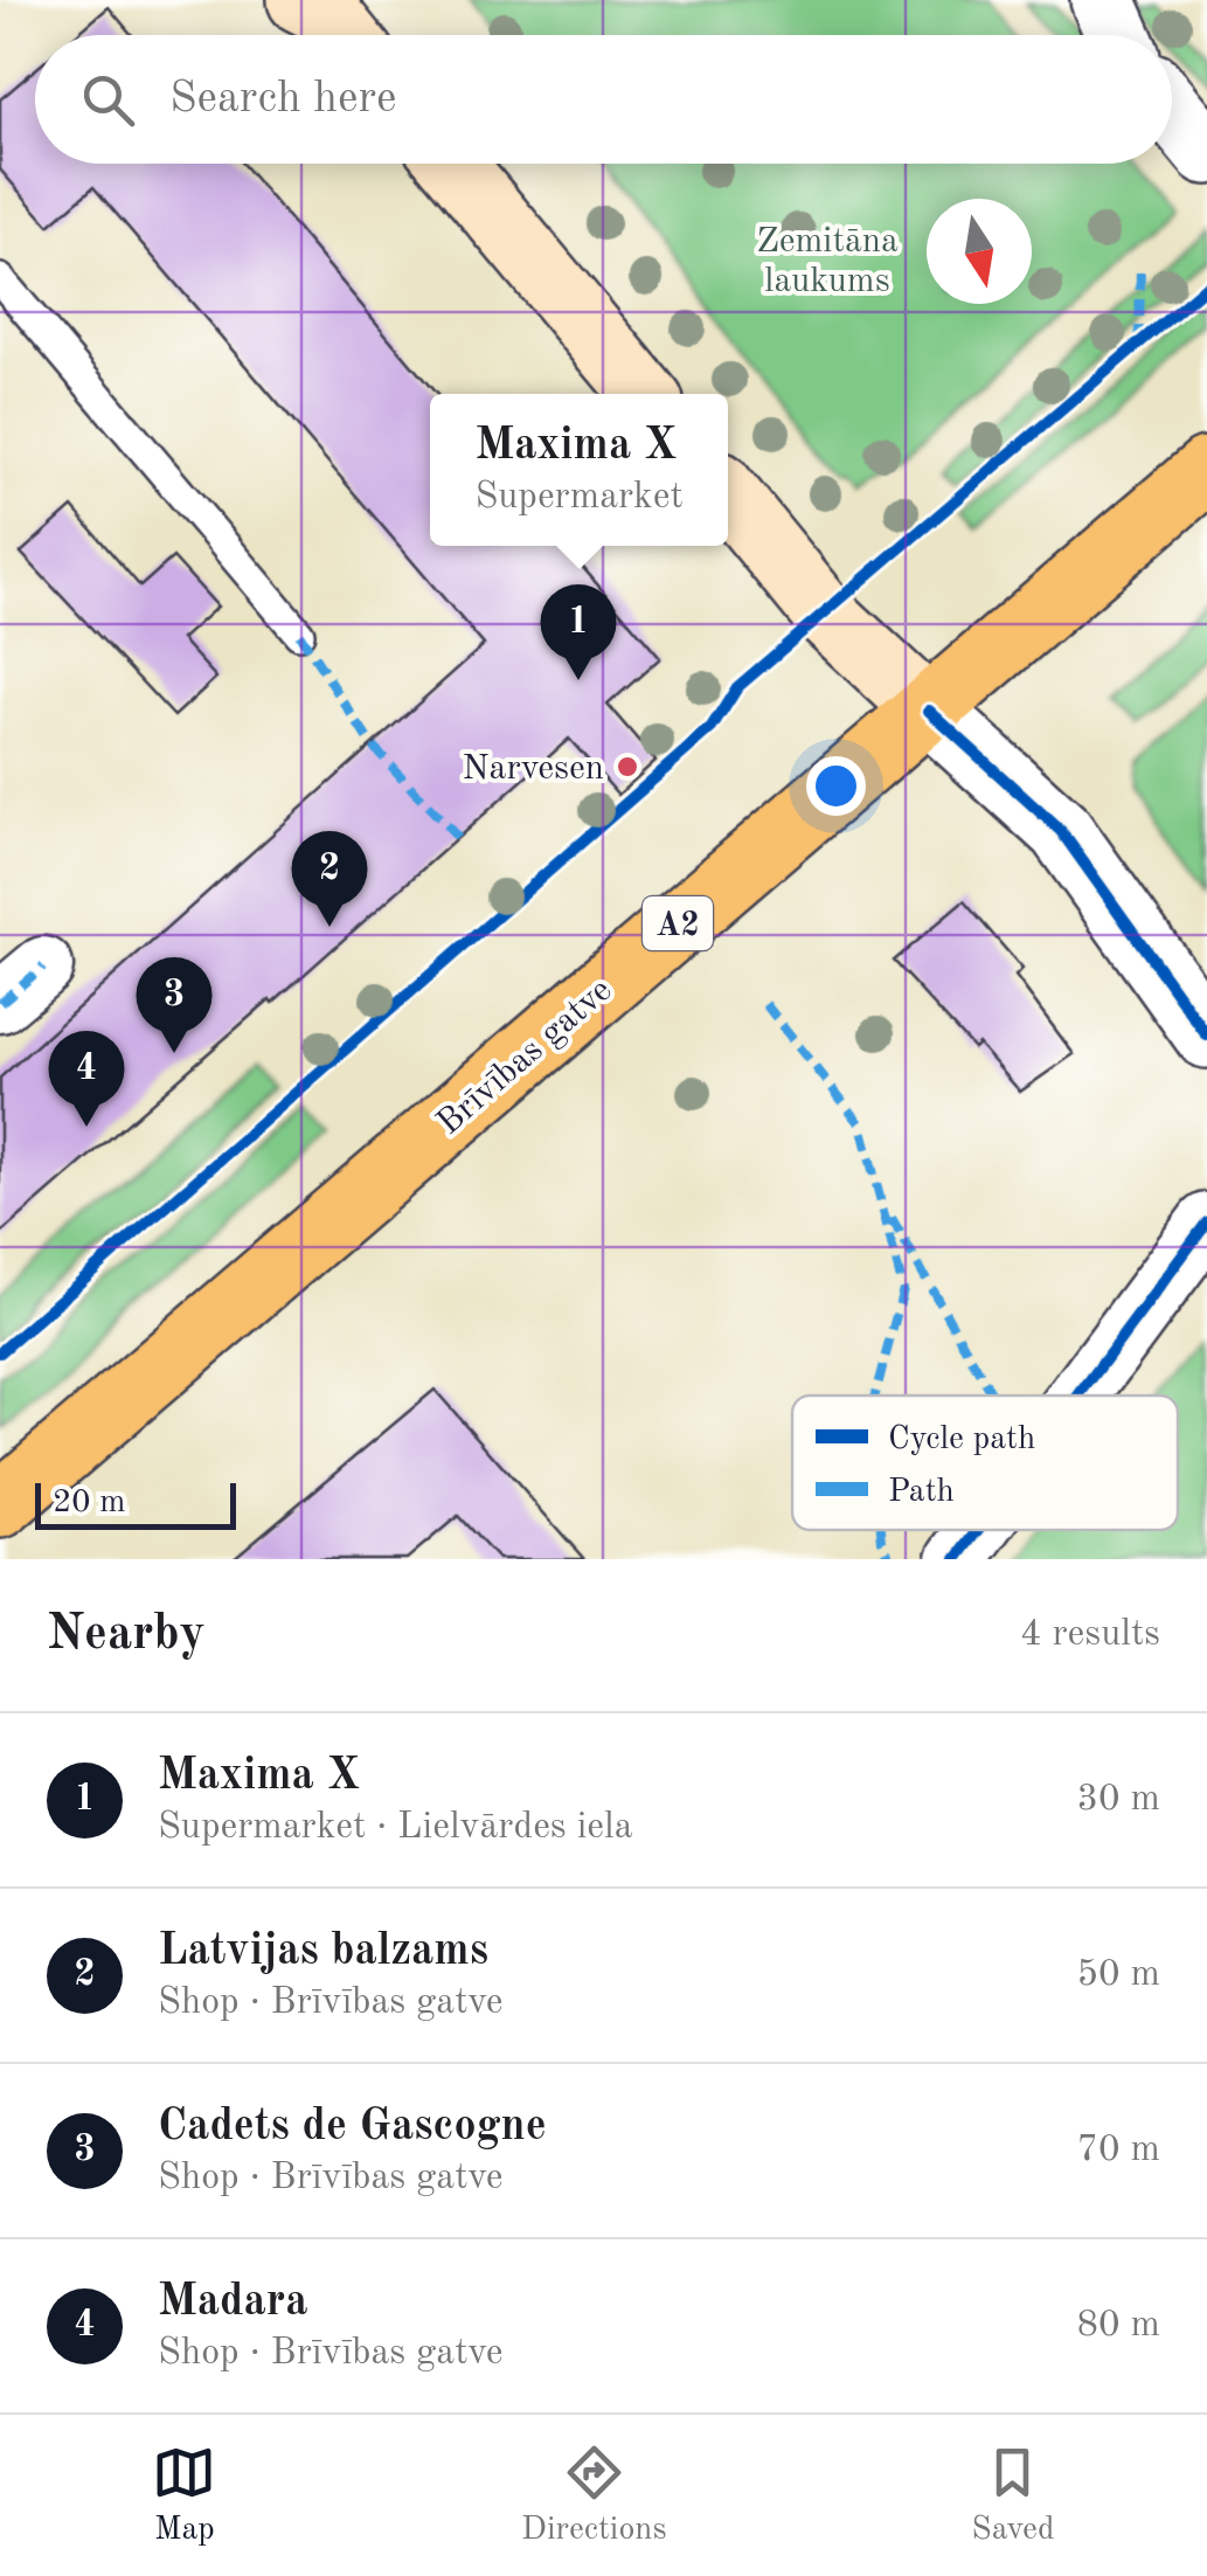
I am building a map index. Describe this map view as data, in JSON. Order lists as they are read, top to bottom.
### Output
{
  "streets": {
    "highway": ["A2", "Brīvības gatve"]
  },
  "parks": ["Zemitāna laukums"],
  "places": ["Narvesen"],
  "legend": ["Cycle path", "Path"],
  "scale_bar": "20 m",
  "north": "bottom",
  "page": {
    "search": "Search here",
    "popup": ["Maxima X", "Supermarket"],
    "pins": [
      "1",
      "2",
      "3",
      "4"
    ],
    "scale": "20 m",
    "heading": ["Nearby", "4 results"],
    "list": [
      {
        "mark": "1",
        "name": "Maxima X",
        "note": "Supermarket · Lielvārdes iela",
        "value": "30 m"
      },
      {
        "mark": "2",
        "name": "Latvijas balzams",
        "note": "Shop · Brīvības gatve",
        "value": "50 m"
      },
      {
        "mark": "3",
        "name": "Cadets de Gascogne",
        "note": "Shop · Brīvības gatve",
        "value": "70 m"
      },
      {
        "mark": "4",
        "name": "Madara",
        "note": "Shop · Brīvības gatve",
        "value": "80 m"
      }
    ],
    "nav": ["Map", "Directions", "Saved"]
  }
}
